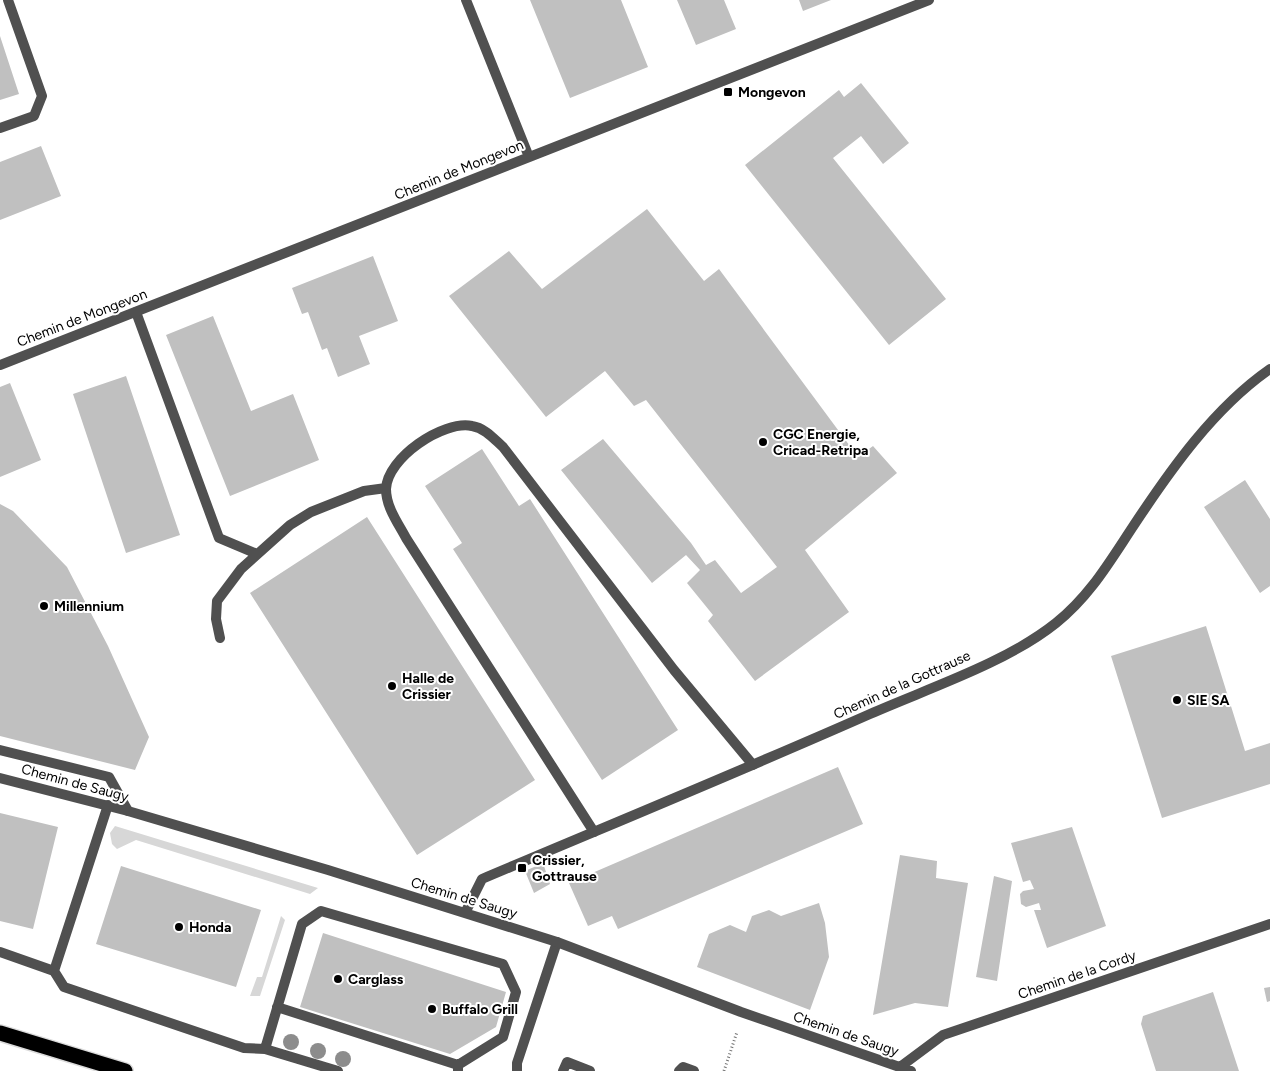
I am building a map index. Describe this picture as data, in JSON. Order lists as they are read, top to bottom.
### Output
{
  "streets": {
    "street": [
      "Chemin de Mongevon",
      "Chemin de la Gottrause",
      "Chemin de Saugy",
      "Chemin de la Cordy"
    ]
  },
  "crossings": [
    ["Chemin de la Gottrause", "Chemin de Saugy"],
    ["Chemin de Saugy", "Chemin de la Cordy"]
  ],
  "places": {
    "transit": ["Mongevon", "Crissier, Gottrause"],
    "other": [
      "CGC Energie, Cricad-Retripa",
      "Millennium",
      "Halle de Crissier",
      "SIE SA",
      "Honda",
      "Carglass",
      "Buffalo Grill"
    ]
  }
}
